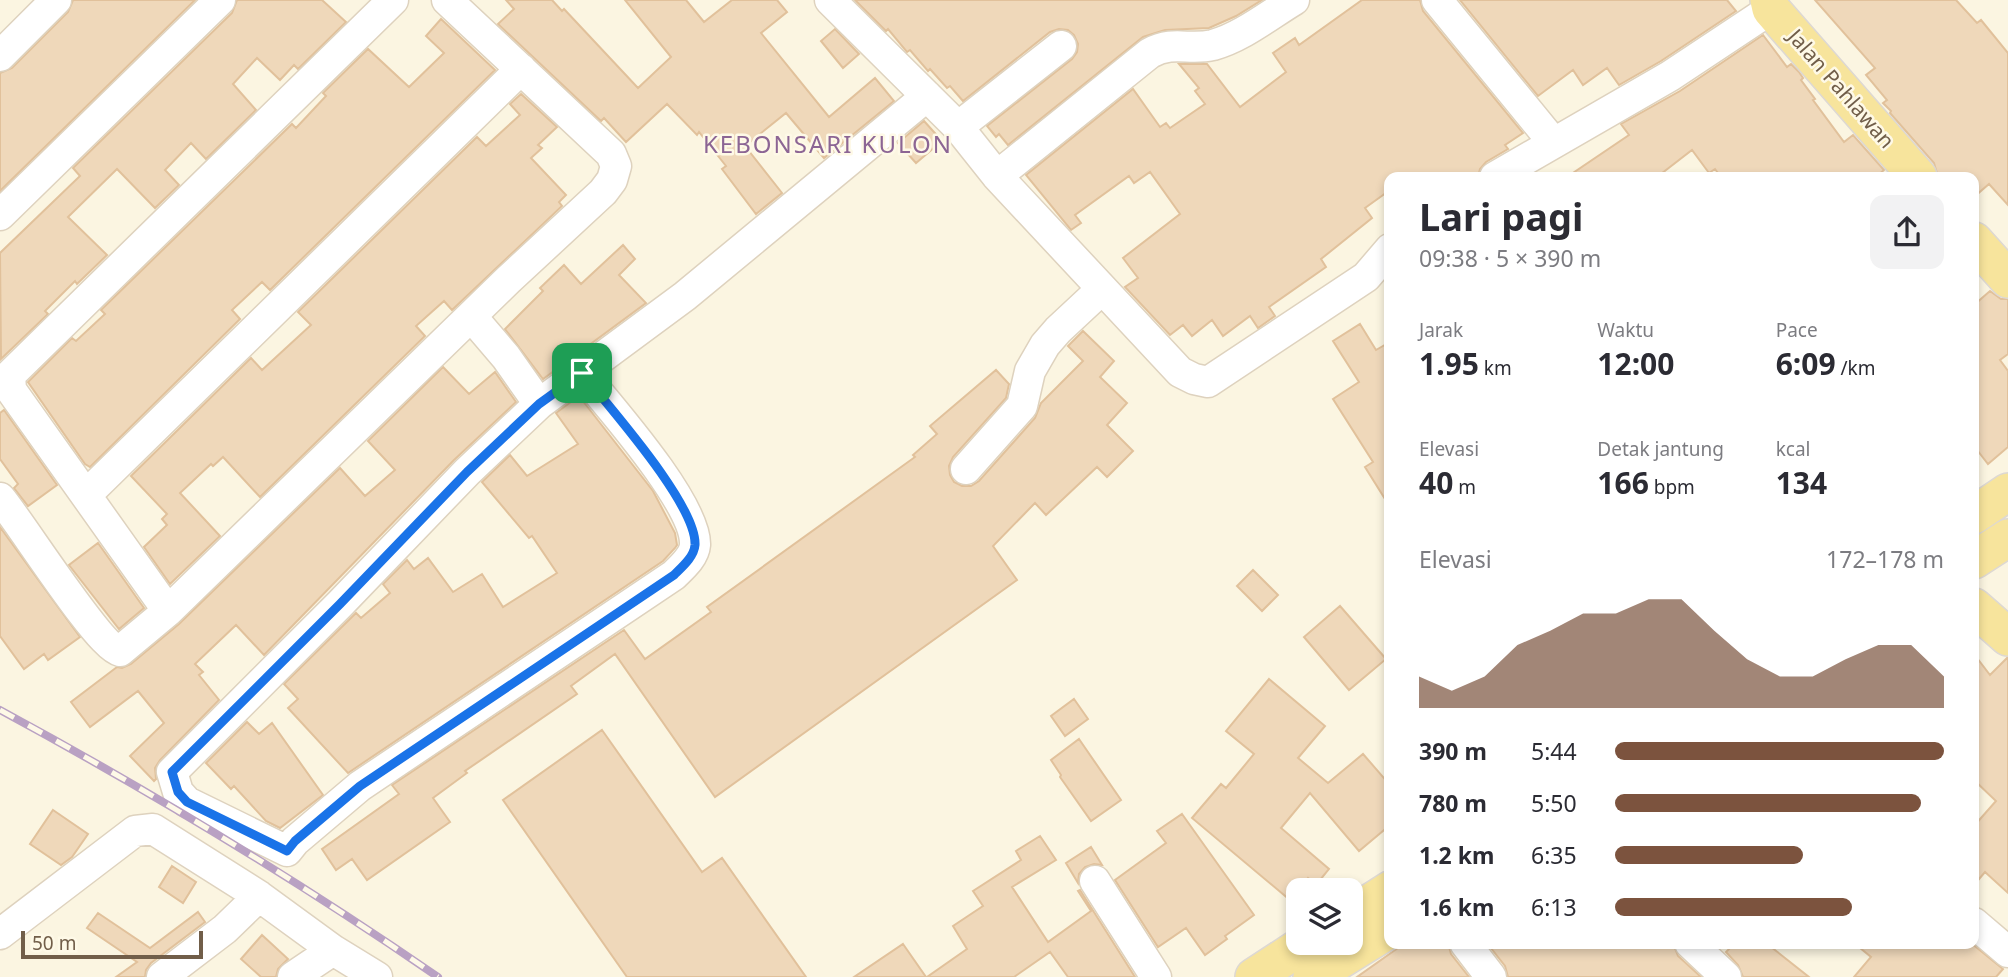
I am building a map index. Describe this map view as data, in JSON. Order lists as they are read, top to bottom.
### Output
{
  "streets": {
    "main road": ["Jalan Pahlawan"]
  },
  "districts": ["KEBONSARI KULON"],
  "scale_bar": "50 m",
  "page": {
    "heading": ["Lari pagi", "09:38 · 5 × 390 m"],
    "stats": [
      ["Jarak", "1.95 km"],
      ["Waktu", "12:00"],
      ["Pace", "6:09 /km"],
      ["Elevasi", "40 m"],
      ["Detak jantung", "166 bpm"],
      ["kcal", "134"]
    ],
    "chart": ["Elevasi", "172–178 m"],
    "list": [
      {
        "name": "390 m",
        "note": "5:44"
      },
      {
        "name": "780 m",
        "note": "5:50"
      },
      {
        "name": "1.2 km",
        "note": "6:35"
      },
      {
        "name": "1.6 km",
        "note": "6:13"
      }
    ],
    "scale": "50 m"
  }
}
